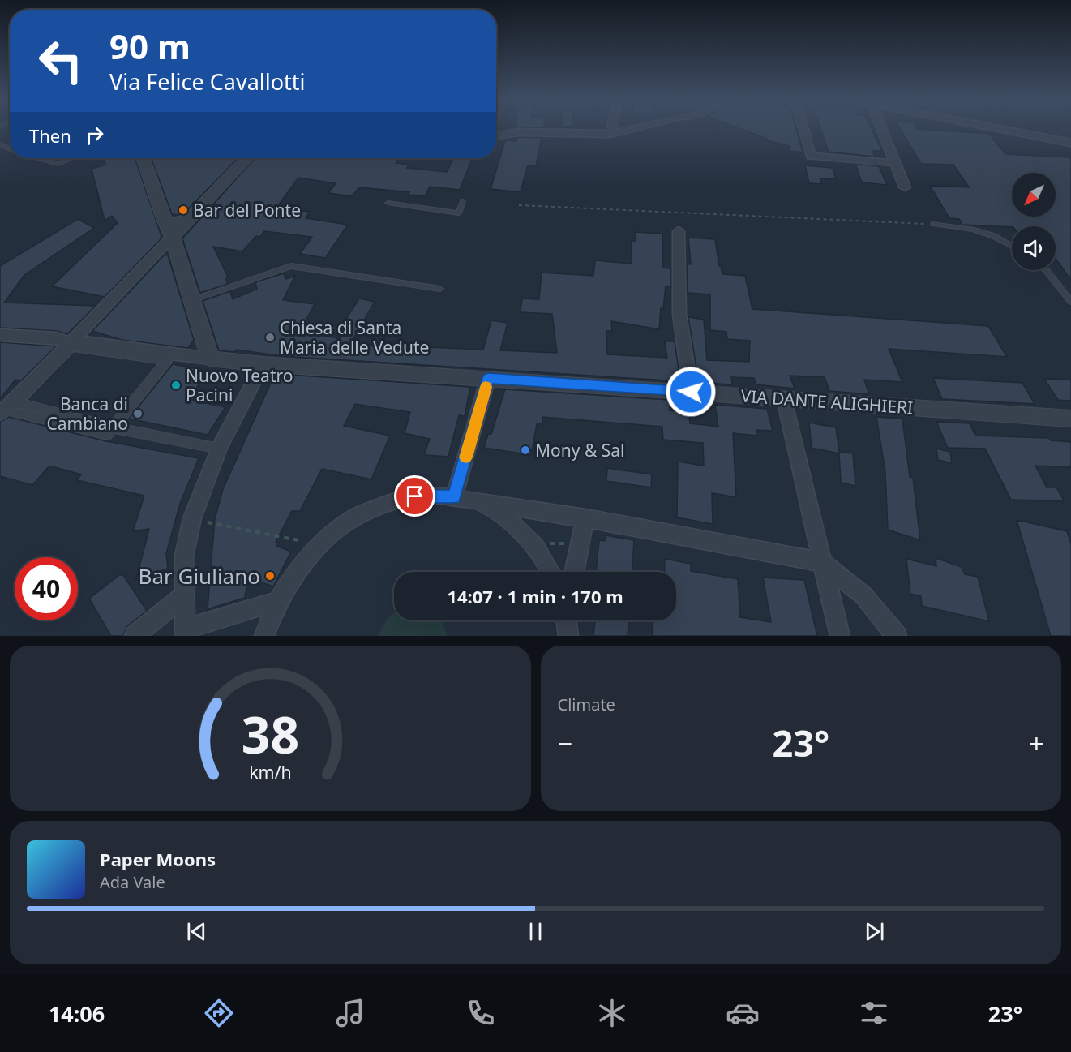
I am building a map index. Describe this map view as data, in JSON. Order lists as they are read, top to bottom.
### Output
{
  "streets": {
    "street": ["VIA DANTE ALIGHIERI"]
  },
  "places": [
    "Bar del Ponte",
    "Chiesa di Santa Maria delle Vedute",
    "Nuovo Teatro Pacini",
    "Banca di Cambiano",
    "Mony & Sal",
    "Bar Giuliano"
  ],
  "north": "bottom left",
  "page": {
    "turn": ["90 m", "Via Felice Cavallotti"],
    "then": "Then",
    "limit": "40",
    "trip": "14:07 · 1 min · 170 m",
    "tile": "Climate",
    "heat": ["−", "23°", "+"],
    "song": ["Paper Moons", "Ada Vale"],
    "tabs": ["14:06", "23°"],
    "gauge": ["38", "km/h"]
  }
}
